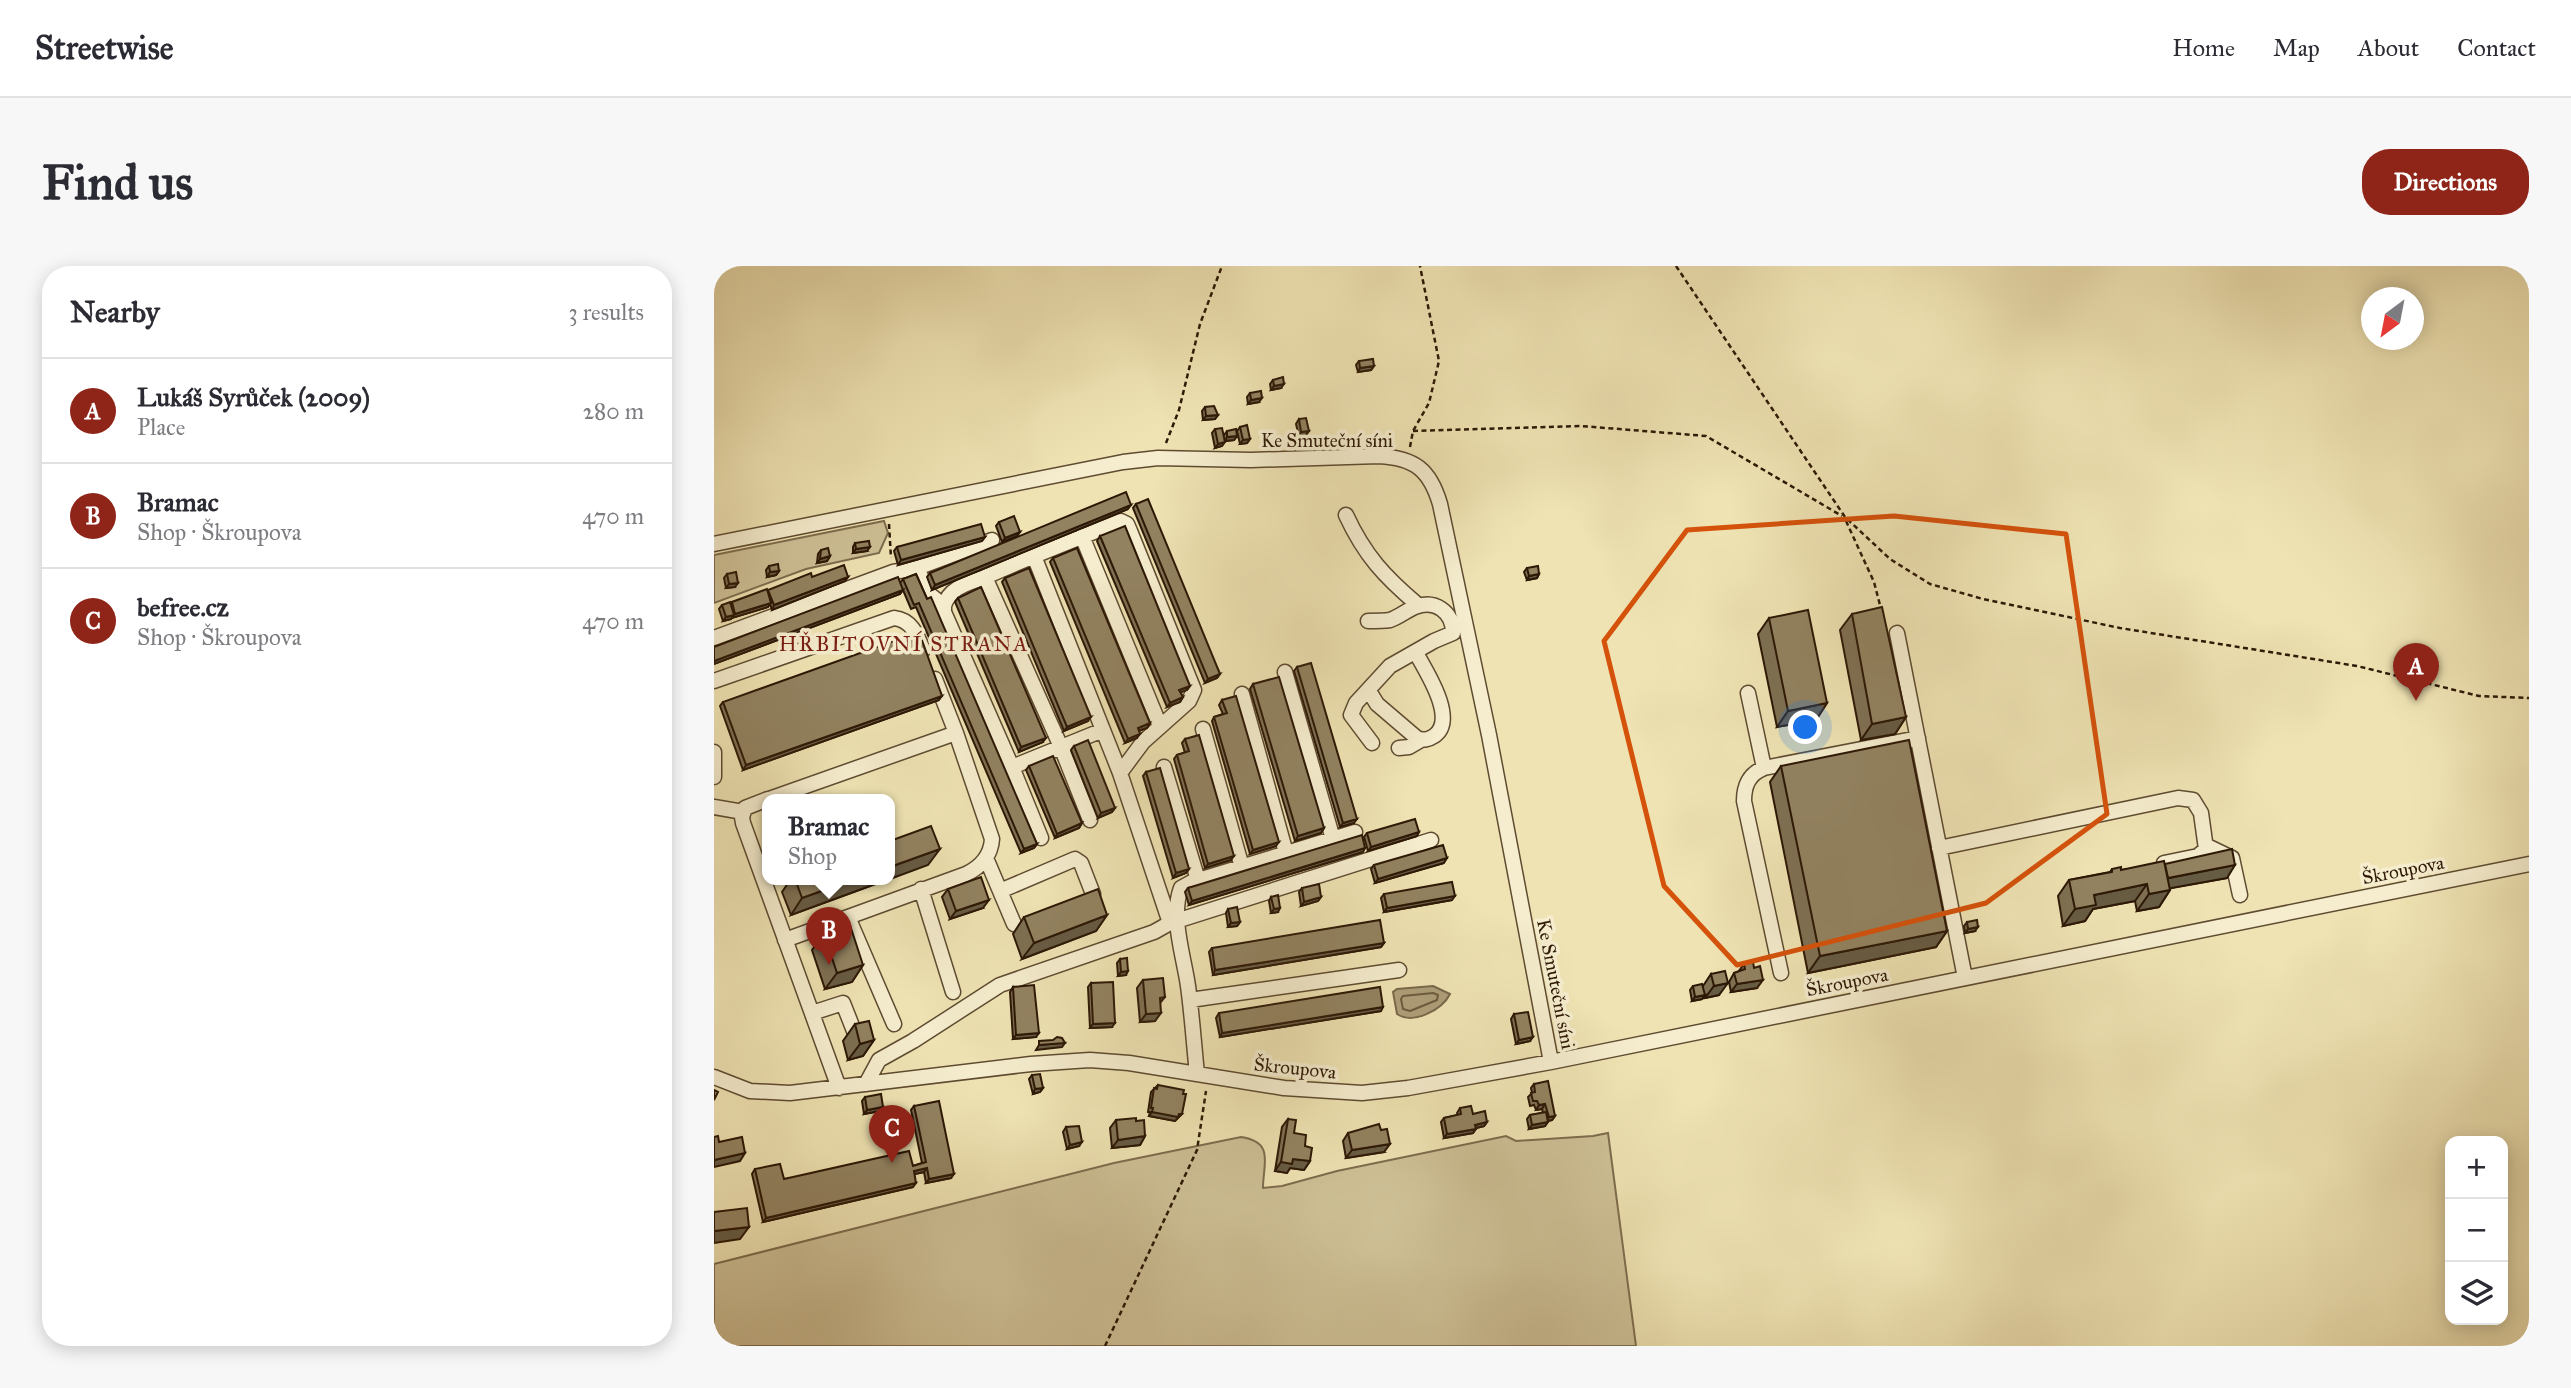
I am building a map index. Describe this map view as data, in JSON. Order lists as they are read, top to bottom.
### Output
{
  "streets": {
    "street": ["Ke Smuteční síni", "Škroupova"]
  },
  "crossings": [
    ["Ke Smuteční síni", "Škroupova"]
  ],
  "districts": ["HŘBITOVNÍ STRANA"],
  "north": "bottom left",
  "page": {
    "header": "Streetwise",
    "nav": [
      "Home",
      "Map",
      "About",
      "Contact"
    ],
    "buttons": "Directions",
    "title": "Find us",
    "heading": ["Nearby", "3 results"],
    "list": [
      {
        "mark": "A",
        "name": "Lukáš Syrůček (2009)",
        "note": "Place",
        "value": "280 m"
      },
      {
        "mark": "B",
        "name": "Bramac",
        "note": "Shop · Škroupova",
        "value": "470 m"
      },
      {
        "mark": "C",
        "name": "befree.cz",
        "note": "Shop · Škroupova",
        "value": "470 m"
      }
    ],
    "pins": ["A", "B", "C"],
    "popup": ["Bramac", "Shop"],
    "map_buttons": ["+", "−"]
  }
}
